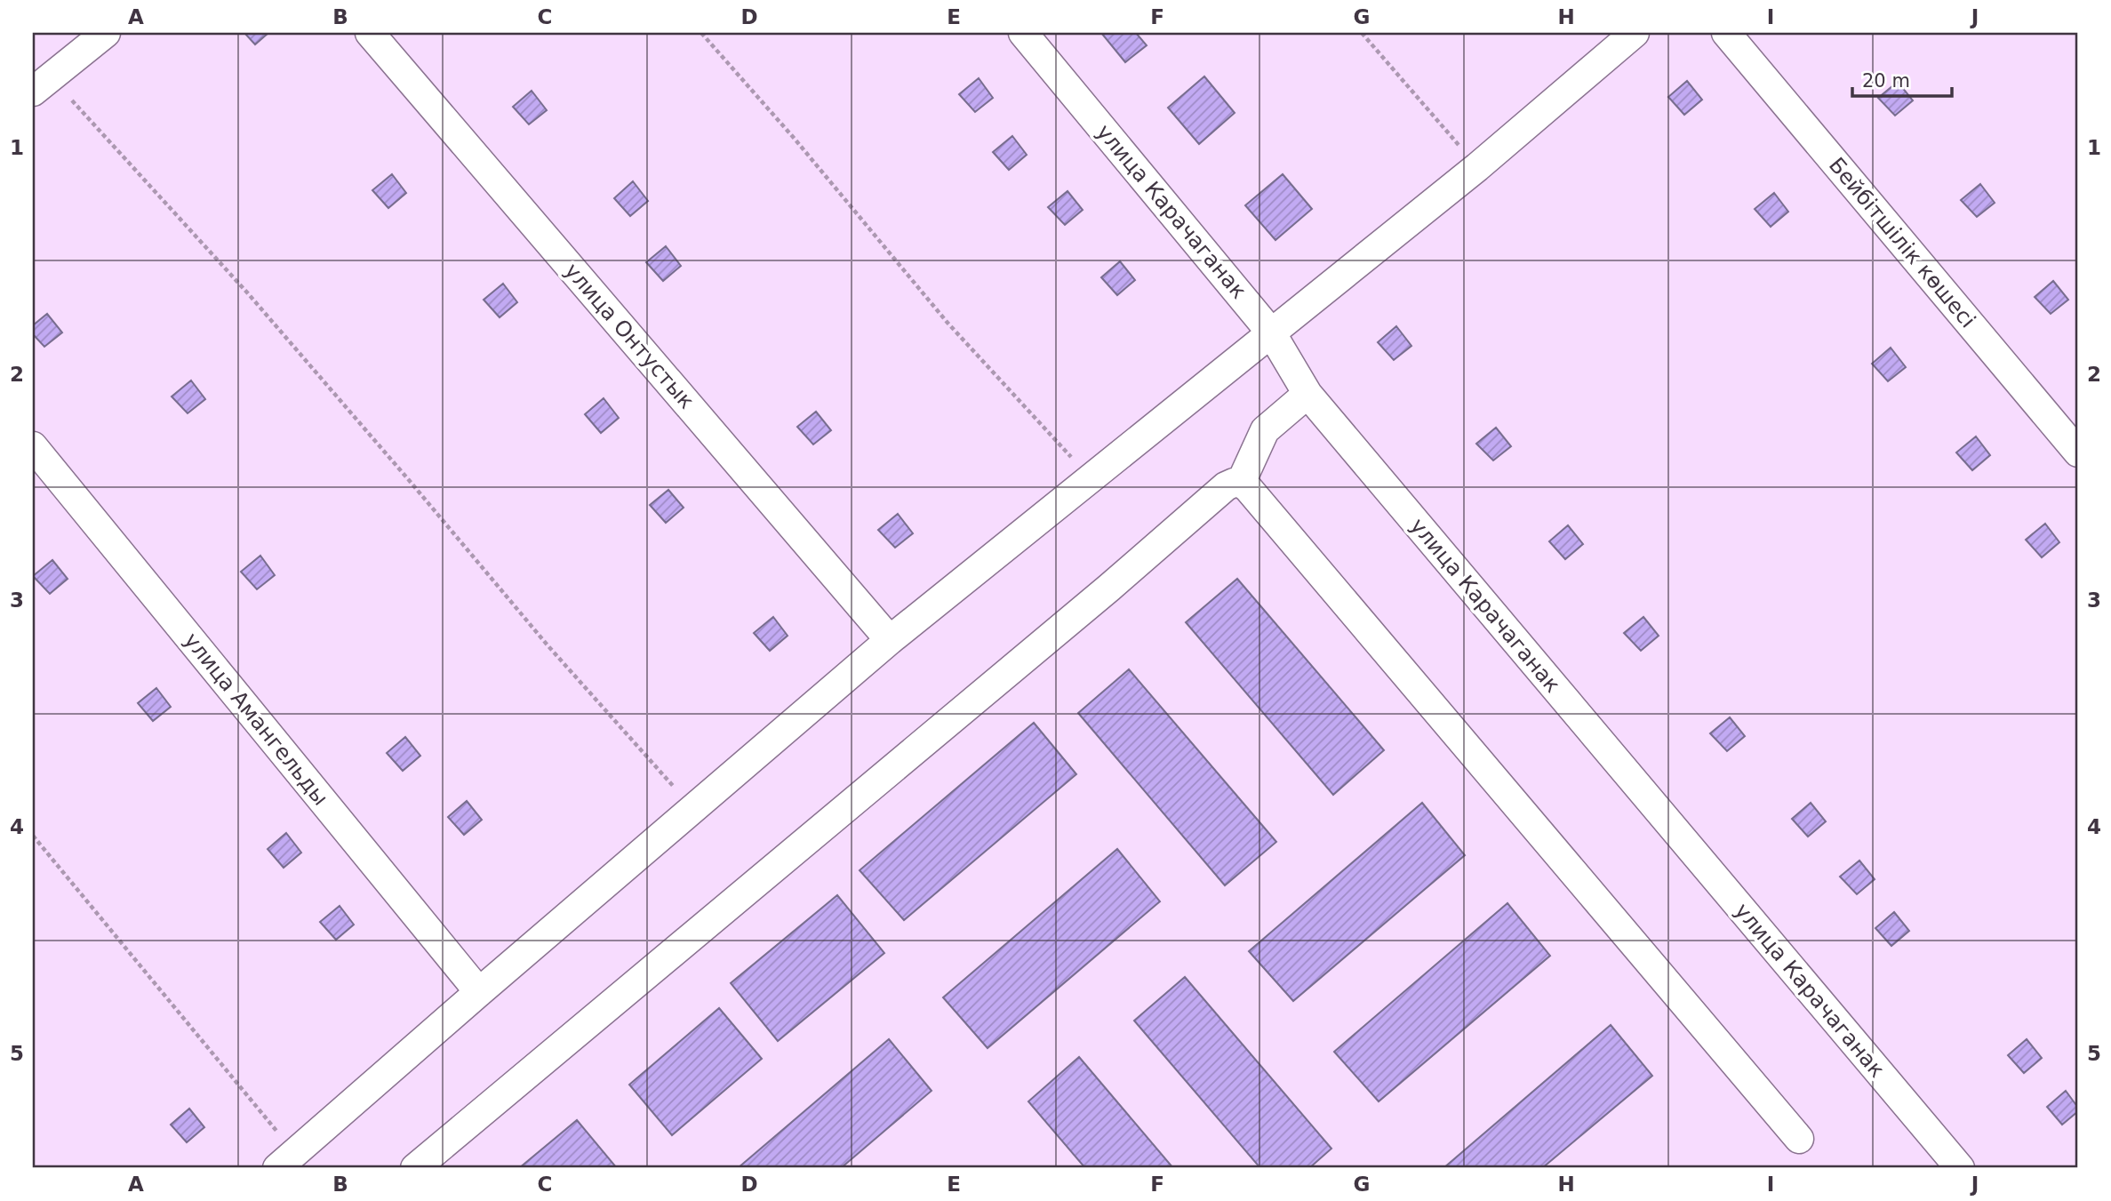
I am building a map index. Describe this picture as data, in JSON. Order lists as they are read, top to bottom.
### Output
{
  "streets": {
    "street": [
      "улица Карачаганак",
      "Бейбітшілік көшесі",
      "улица Онтустык",
      "улица Амангельды"
    ]
  },
  "scale_bar": "20 m",
  "grid": {
    "columns": [
      "A",
      "B",
      "C",
      "D",
      "E",
      "F",
      "G",
      "H",
      "I",
      "J"
    ],
    "rows": [
      "1",
      "2",
      "3",
      "4",
      "5"
    ]
  }
}
